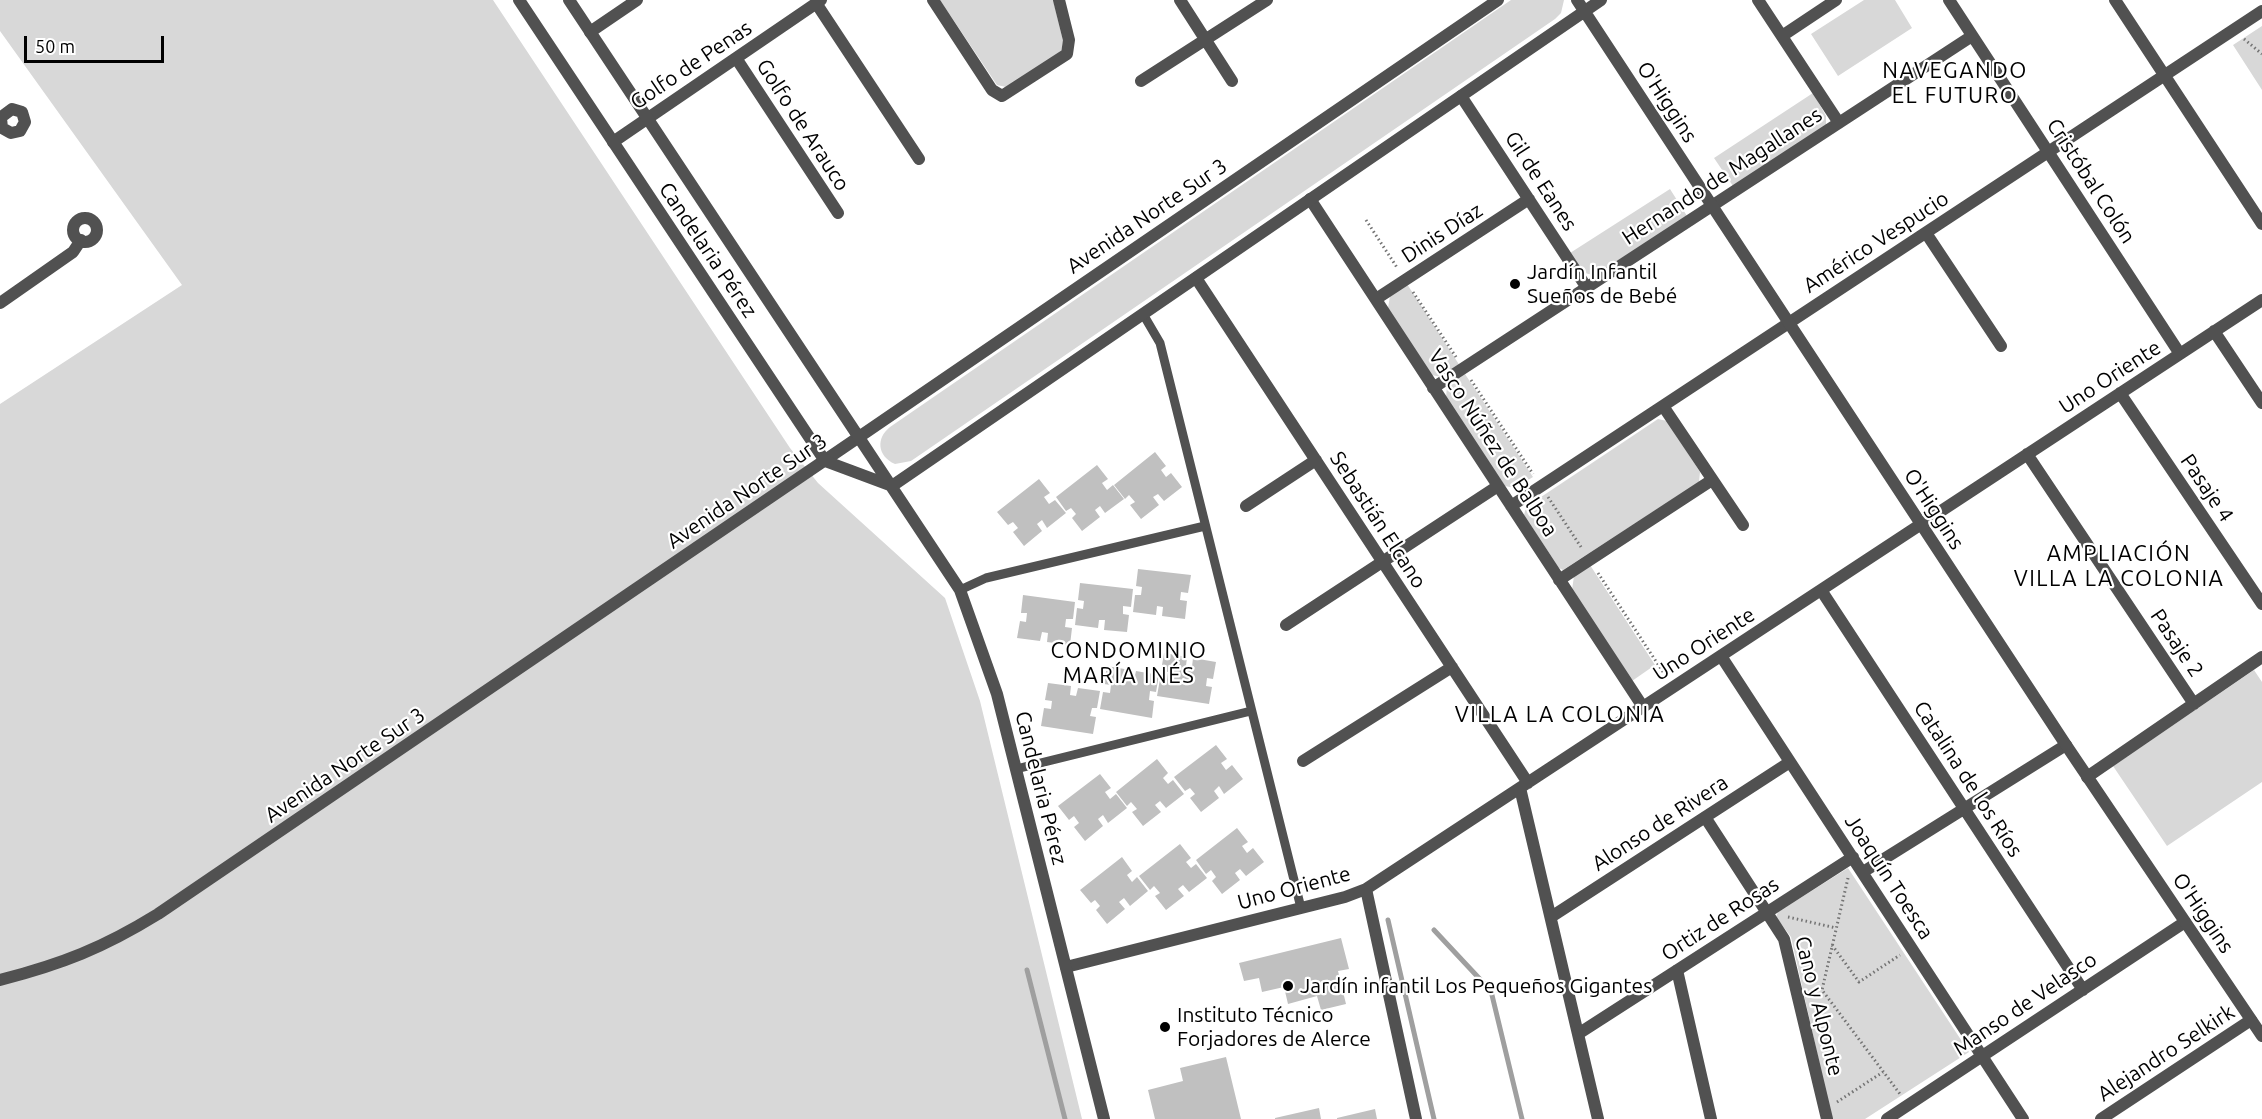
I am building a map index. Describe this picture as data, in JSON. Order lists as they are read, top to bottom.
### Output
{
  "streets": {
    "street": [
      "Golfo de Penas",
      "O'Higgins",
      "Golfo de Arauco",
      "Hernando de Magallanes",
      "Gil de Eanes",
      "Cristóbal Colón",
      "Avenida Norte Sur 3",
      "Dinis Díaz",
      "Américo Vespucio",
      "Candelaria Pérez",
      "Uno Oriente",
      "Vasco Núñez de Balboa",
      "Pasaje 4",
      "Sebastián Elcano",
      "Pasaje 2",
      "Catalina de los Ríos",
      "Alonso de Rivera",
      "Joaquín Toesca",
      "Ortiz de Rosas",
      "Manso de Velasco",
      "Cano y Alponte",
      "Alejandro Selkirk"
    ]
  },
  "crossings": [
    ["Golfo de Penas", "Golfo de Arauco"],
    ["Golfo de Penas", "Candelaria Pérez"],
    ["O'Higgins", "Hernando de Magallanes"],
    ["O'Higgins", "Américo Vespucio"],
    ["O'Higgins", "Uno Oriente"],
    ["O'Higgins", "Manso de Velasco"],
    ["O'Higgins", "Alejandro Selkirk"],
    ["Hernando de Magallanes", "Gil de Eanes"],
    ["Hernando de Magallanes", "Cristóbal Colón"],
    ["Hernando de Magallanes", "Vasco Núñez de Balboa"],
    ["Gil de Eanes", "Dinis Díaz"],
    ["Cristóbal Colón", "Américo Vespucio"],
    ["Cristóbal Colón", "Uno Oriente"],
    ["Avenida Norte Sur 3", "Candelaria Pérez"],
    ["Dinis Díaz", "Vasco Núñez de Balboa"],
    ["Américo Vespucio", "Vasco Núñez de Balboa"],
    ["Candelaria Pérez", "Uno Oriente"],
    ["Uno Oriente", "Vasco Núñez de Balboa"],
    ["Uno Oriente", "Pasaje 4"],
    ["Uno Oriente", "Sebastián Elcano"],
    ["Uno Oriente", "Pasaje 2"],
    ["Uno Oriente", "Catalina de los Ríos"],
    ["Uno Oriente", "Joaquín Toesca"],
    ["Sebastián Elcano", "Alonso de Rivera"],
    ["Sebastián Elcano", "Ortiz de Rosas"],
    ["Catalina de los Ríos", "Manso de Velasco"],
    ["Alonso de Rivera", "Joaquín Toesca"],
    ["Alonso de Rivera", "Cano y Alponte"],
    ["Joaquín Toesca", "Ortiz de Rosas"],
    ["Joaquín Toesca", "Manso de Velasco"],
    ["Ortiz de Rosas", "Cano y Alponte"]
  ],
  "districts": [
    "NAVEGANDO EL FUTURO",
    "AMPLIACIÓN VILLA LA COLONIA",
    "CONDOMINIO MARÍA INÉS",
    "VILLA LA COLONIA"
  ],
  "places": ["Jardín Infantil Sueños de Bebé", "Jardín infantil Los Pequeños Gigantes", "Instituto Técnico Forjadores de Alerce"],
  "scale_bar": "50 m"
}
